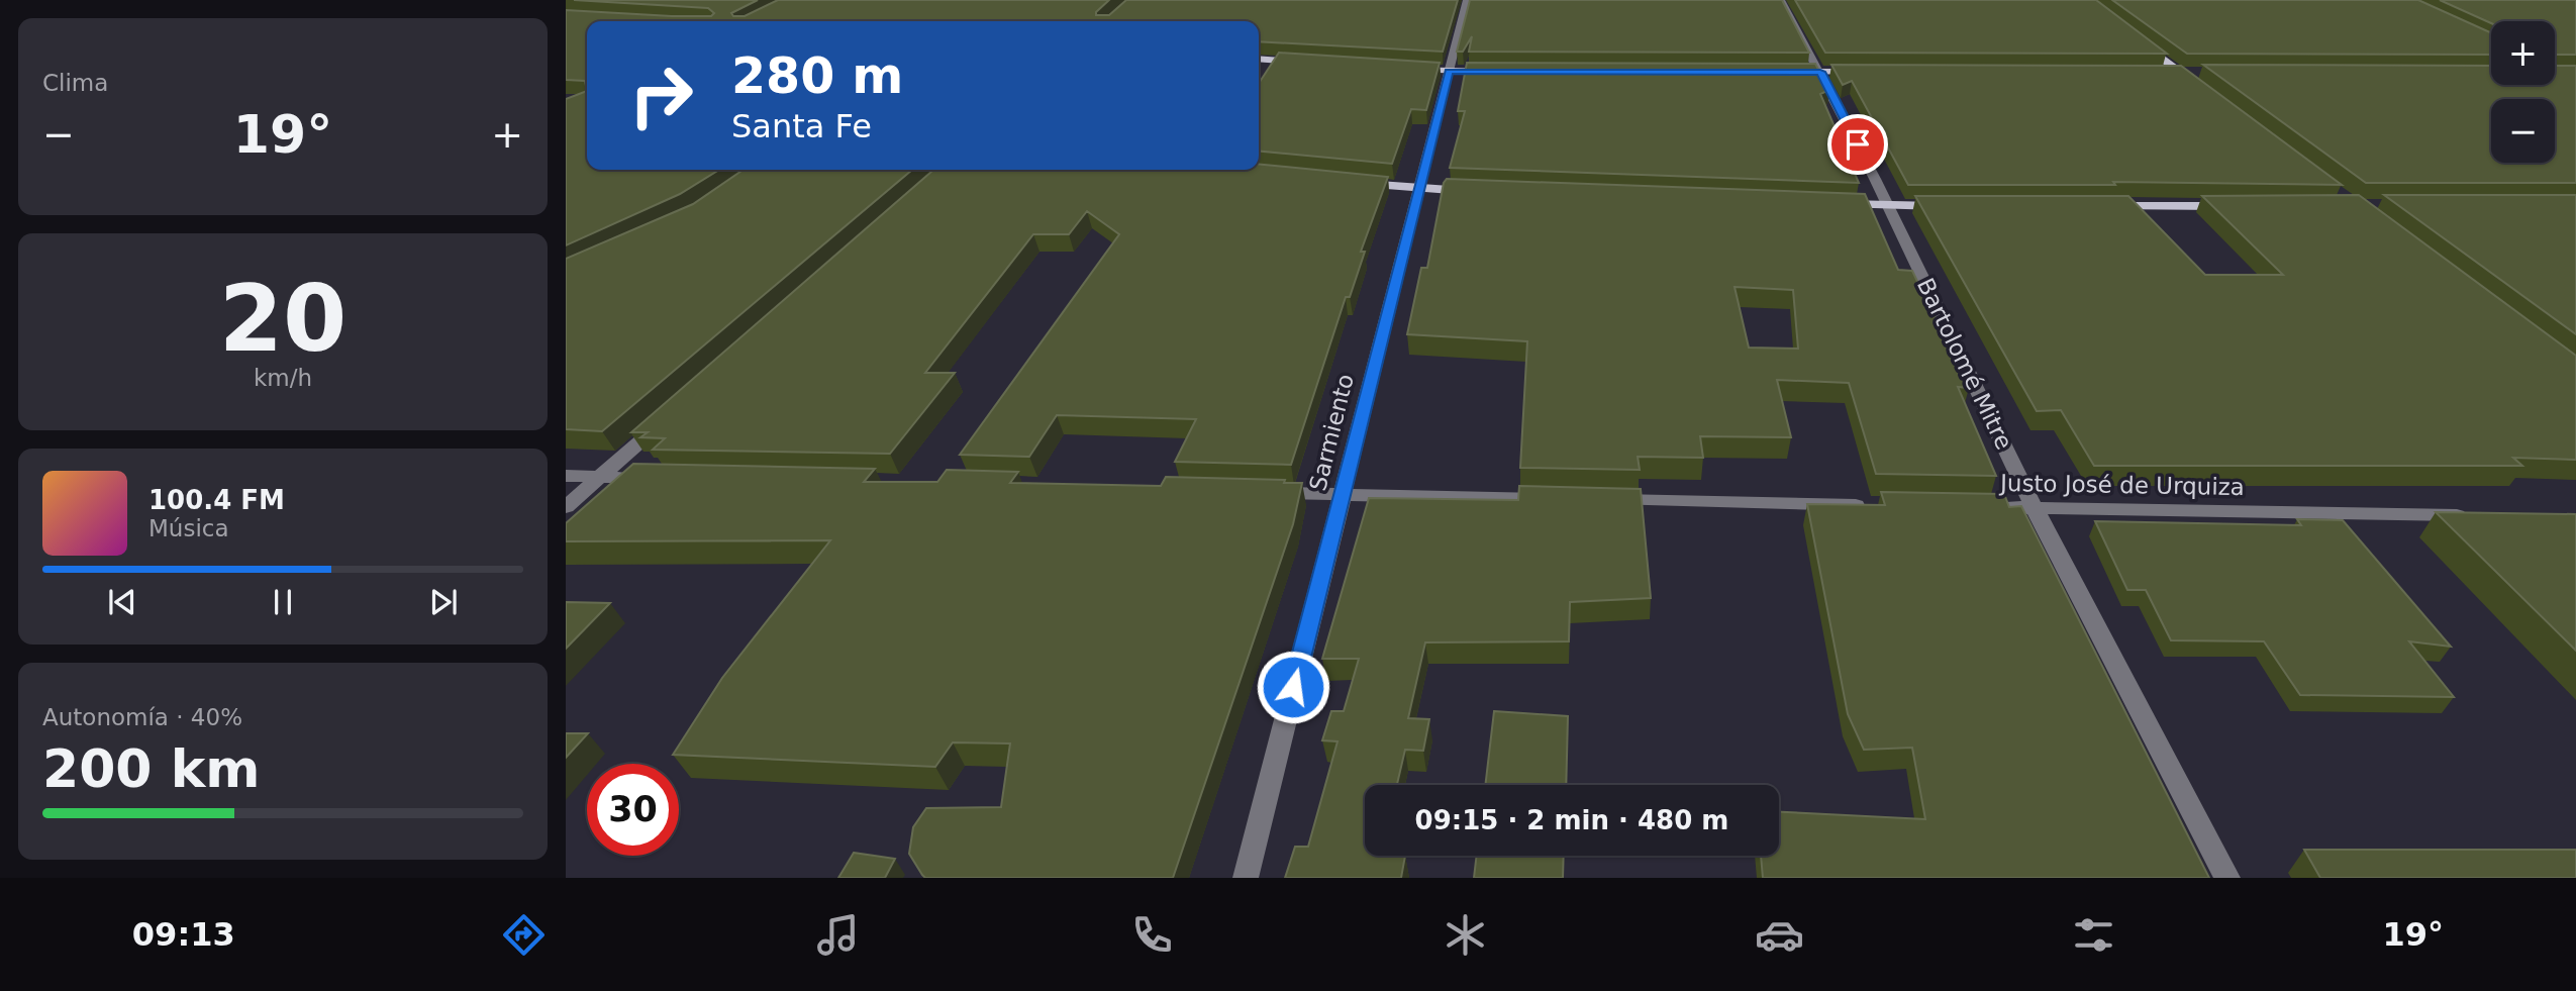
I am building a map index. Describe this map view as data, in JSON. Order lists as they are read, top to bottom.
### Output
{
  "streets": {
    "street": ["Bartolomé Mitre", "Sarmiento", "Justo José de Urquiza"]
  },
  "crossings": [
    ["Bartolomé Mitre", "Justo José de Urquiza"]
  ],
  "page": {
    "tile": [
      "Clima",
      ["20", "km/h"],
      ["Autonomía · 40%", "200 km"]
    ],
    "map_buttons": ["+", "−"],
    "turn": ["280 m", "Santa Fe"],
    "heat": ["−", "19°", "+"],
    "song": ["100.4 FM", "Música"],
    "limit": "30",
    "trip": "09:15 · 2 min · 480 m",
    "tabs": ["09:13", "19°"]
  }
}
